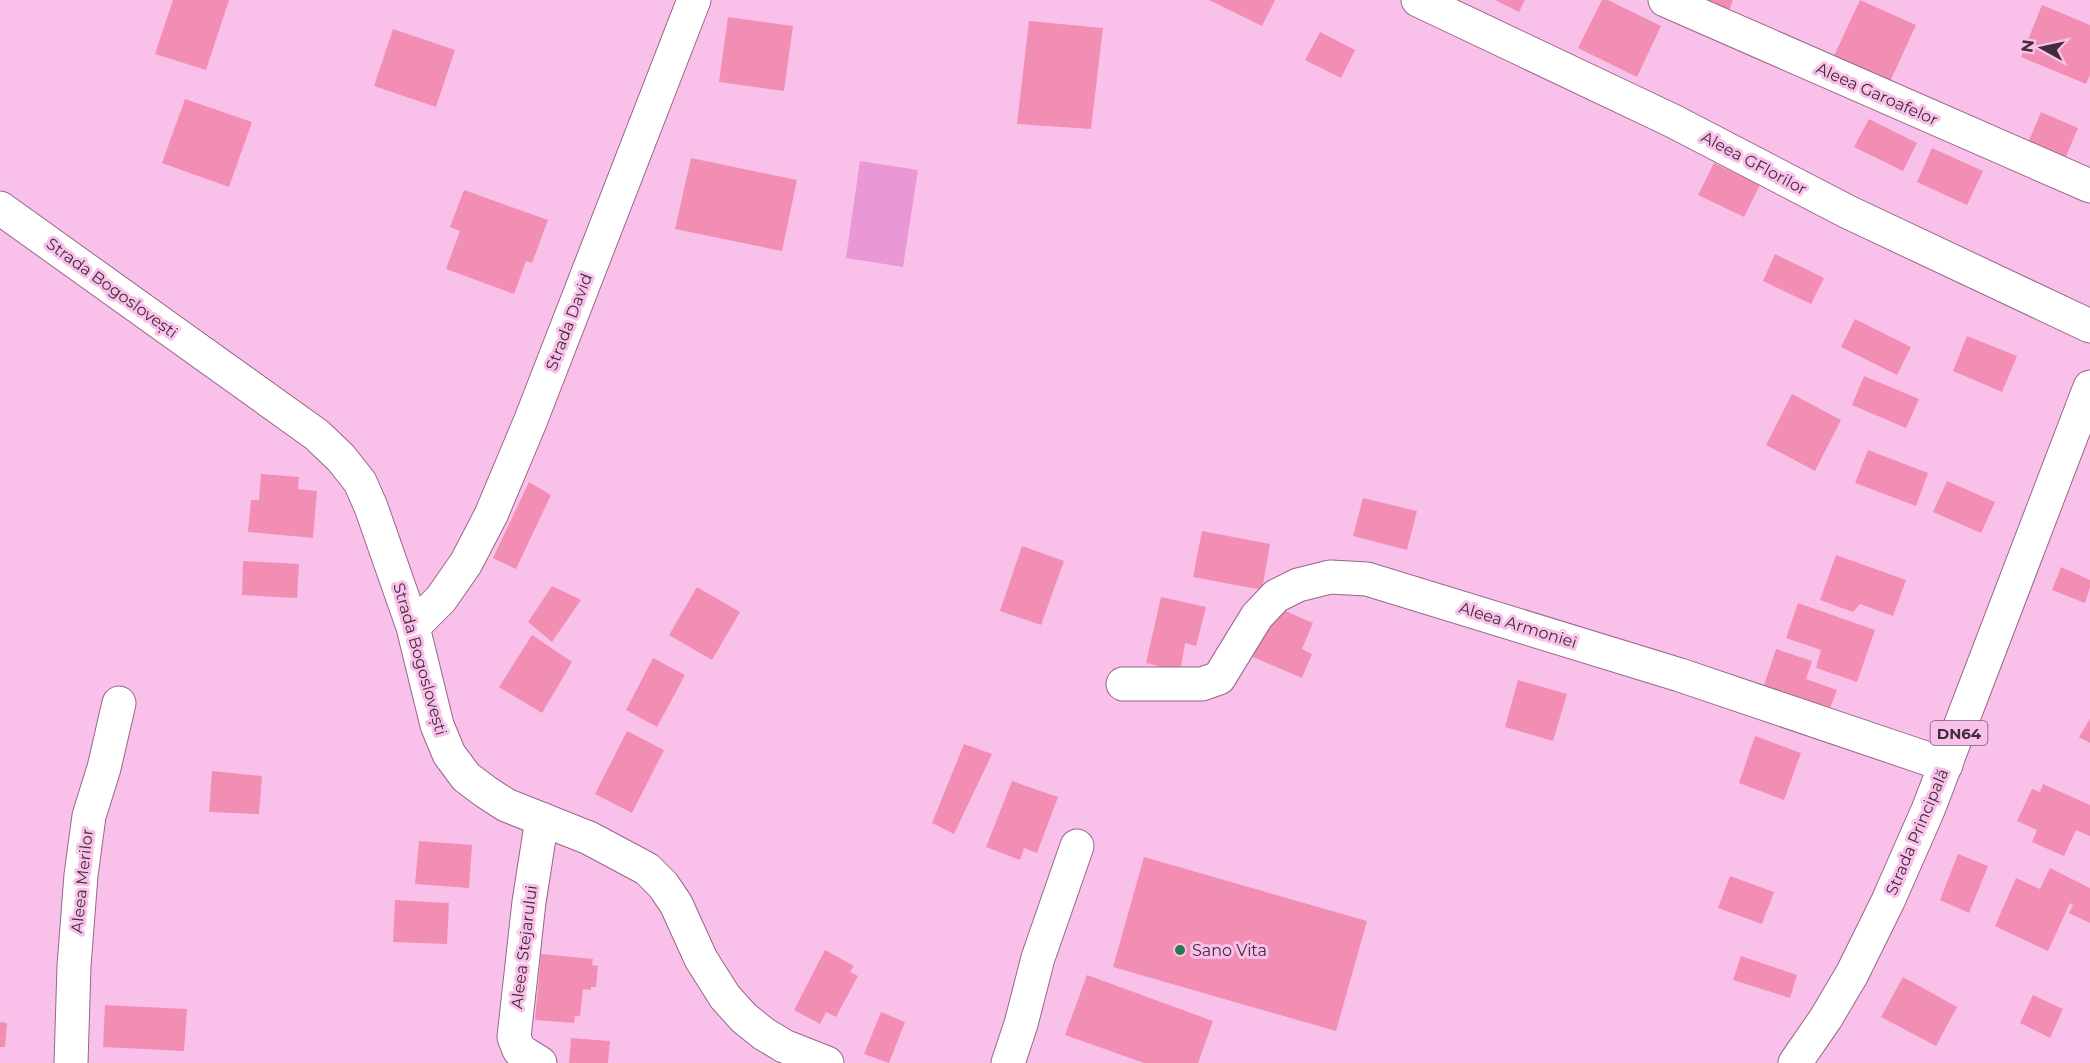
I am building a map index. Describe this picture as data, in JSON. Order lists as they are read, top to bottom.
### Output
{
  "streets": {
    "street": [
      "Aleea Garoafelor",
      "Aleea GFlorilor",
      "Strada Bogoslovești",
      "Strada David",
      "Aleea Armoniei",
      "DN64",
      "Strada Principală",
      "Aleea Merilor",
      "Aleea Stejarului"
    ]
  },
  "crossings": [
    ["Strada Bogoslovești", "Strada David"],
    ["Strada Bogoslovești", "Aleea Stejarului"],
    ["Aleea Armoniei", "Strada Principală"]
  ],
  "places": ["Sano Vita"],
  "north": "left"
}
